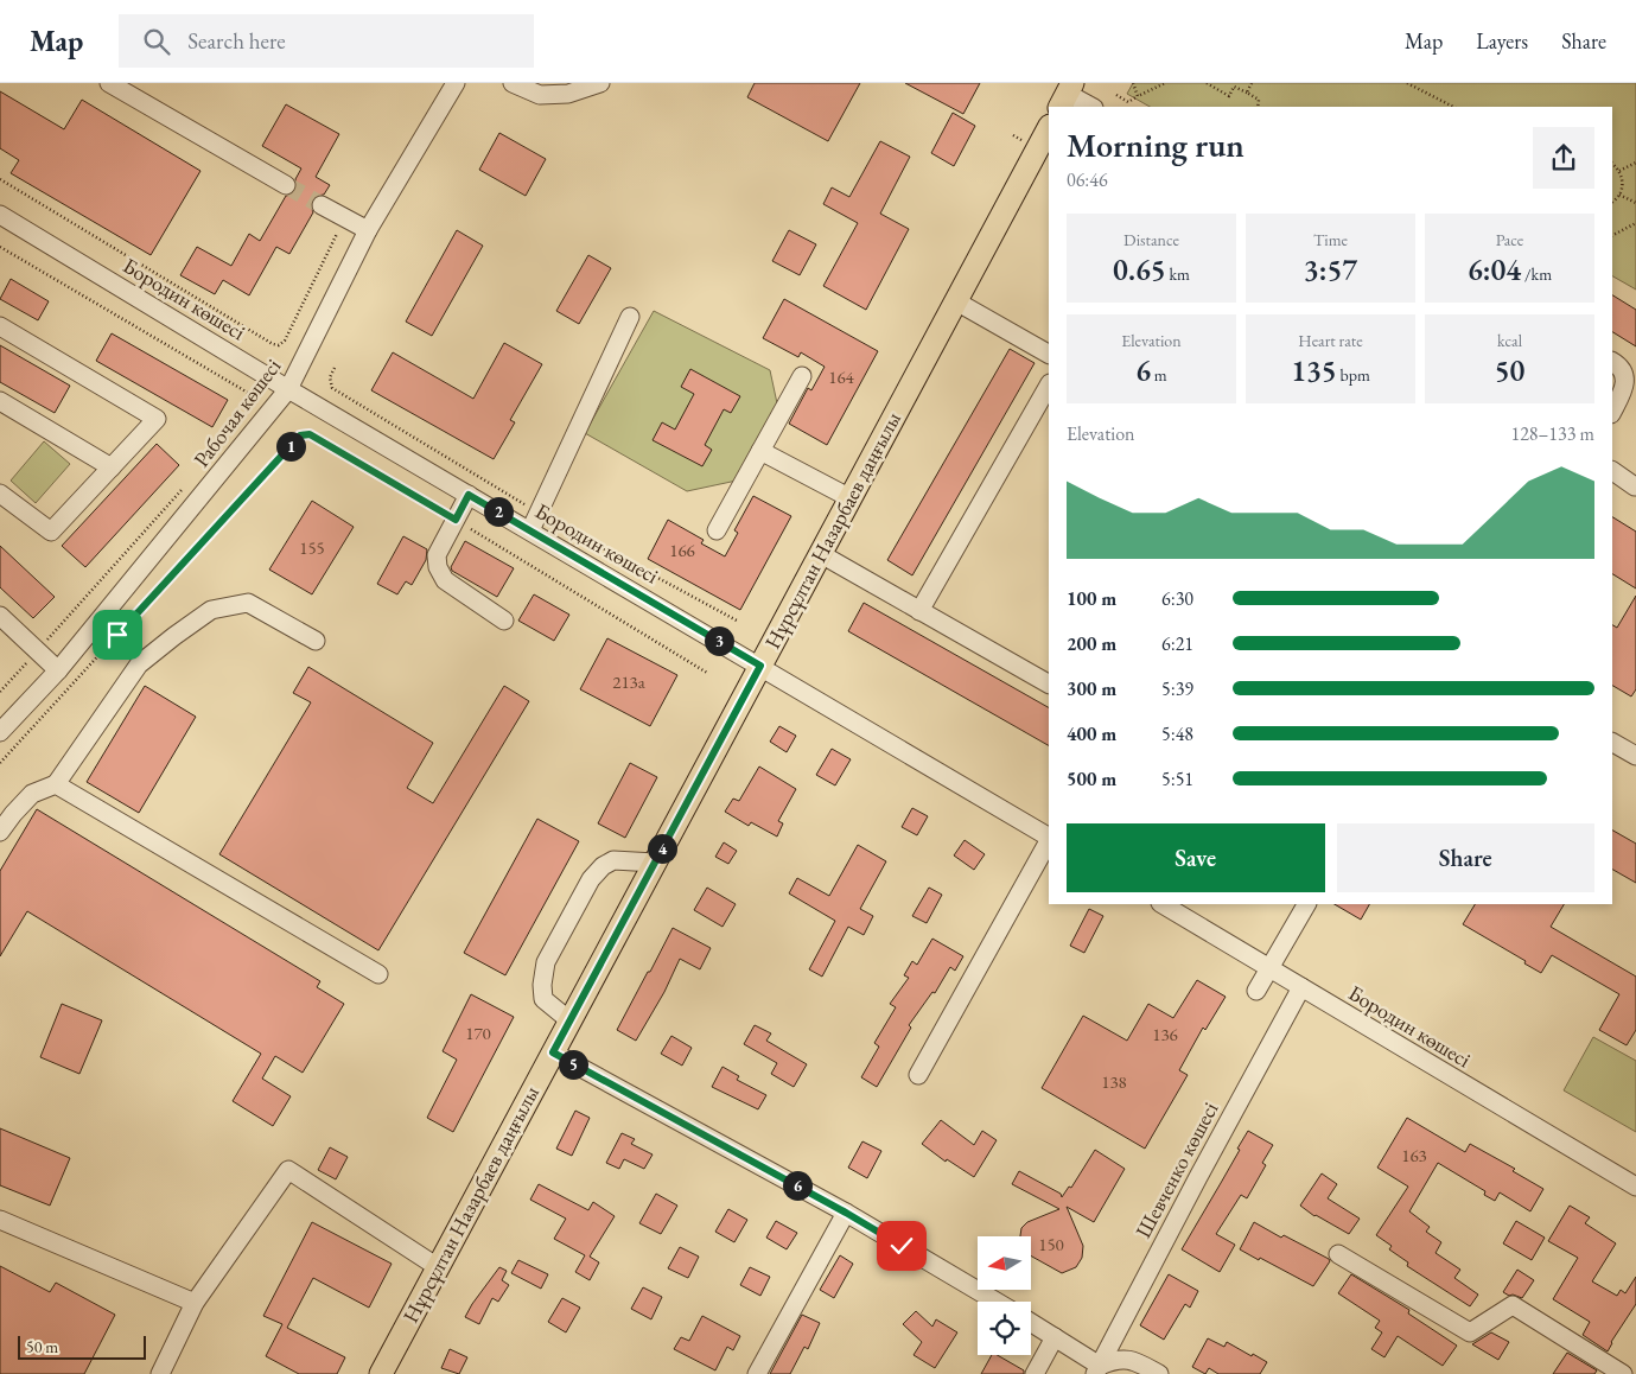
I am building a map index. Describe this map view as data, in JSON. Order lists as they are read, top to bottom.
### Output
{
  "streets": {
    "main road": ["Нұрсұлтан Назарбаев даңғылы"],
    "street": ["Бородин көшесі", "Рабочая көшесі", "Шевченко көшесі"]
  },
  "crossings": [
    ["Бородин көшесі", "Рабочая көшесі"],
    ["Бородин көшесі", "Нұрсұлтан Назарбаев даңғылы"],
    ["Бородин көшесі", "Шевченко көшесі"]
  ],
  "house_numbers": [
    "164",
    "155",
    "166",
    "213а",
    "170",
    "136",
    "138",
    "163",
    "150"
  ],
  "scale_bar": "50 m",
  "north": "left",
  "page": {
    "header": "Map",
    "search": "Search here",
    "nav": ["Map", "Layers", "Share"],
    "heading": ["Morning run", "06:46"],
    "stats": [
      ["Distance", "0.65 km"],
      ["Time", "3:57"],
      ["Pace", "6:04 /km"],
      ["Elevation", "6 m"],
      ["Heart rate", "135 bpm"],
      ["kcal", "50"]
    ],
    "chart": ["Elevation", "128–133 m"],
    "pins": [
      "1",
      "2",
      "3",
      "4",
      "5",
      "6"
    ],
    "list": [
      {
        "name": "100 m",
        "note": "6:30"
      },
      {
        "name": "200 m",
        "note": "6:21"
      },
      {
        "name": "300 m",
        "note": "5:39"
      },
      {
        "name": "400 m",
        "note": "5:48"
      },
      {
        "name": "500 m",
        "note": "5:51"
      }
    ],
    "buttons": ["Save", "Share"],
    "scale": "50 m"
  }
}
